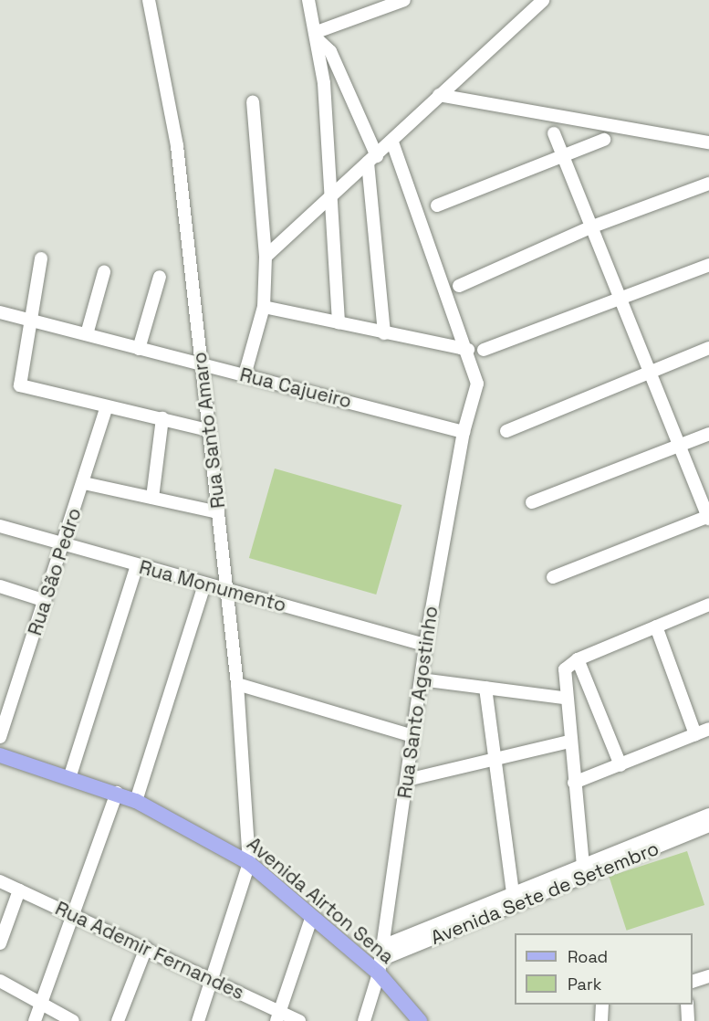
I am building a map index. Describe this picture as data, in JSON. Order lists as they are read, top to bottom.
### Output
{
  "streets": {
    "main road": ["Avenida Airton Sena"],
    "street": [
      "Rua Cajueiro",
      "Rua Santo Amaro",
      "Rua São Pedro",
      "Rua Monumento",
      "Rua Santo Agostinho",
      "Avenida Sete de Setembro",
      "Rua Ademir Fernandes"
    ]
  },
  "crossings": [
    ["Rua Cajueiro", "Rua Santo Amaro"],
    ["Rua Cajueiro", "Rua Santo Agostinho"],
    ["Rua Santo Amaro", "Rua Monumento"],
    ["Rua Santo Amaro", "Avenida Airton Sena"],
    ["Rua São Pedro", "Rua Monumento"],
    ["Rua Monumento", "Rua Santo Agostinho"],
    ["Rua Santo Agostinho", "Avenida Sete de Setembro"],
    ["Rua Santo Agostinho", "Avenida Airton Sena"],
    ["Avenida Sete de Setembro", "Avenida Airton Sena"]
  ],
  "legend": ["Road", "Park"]
}
